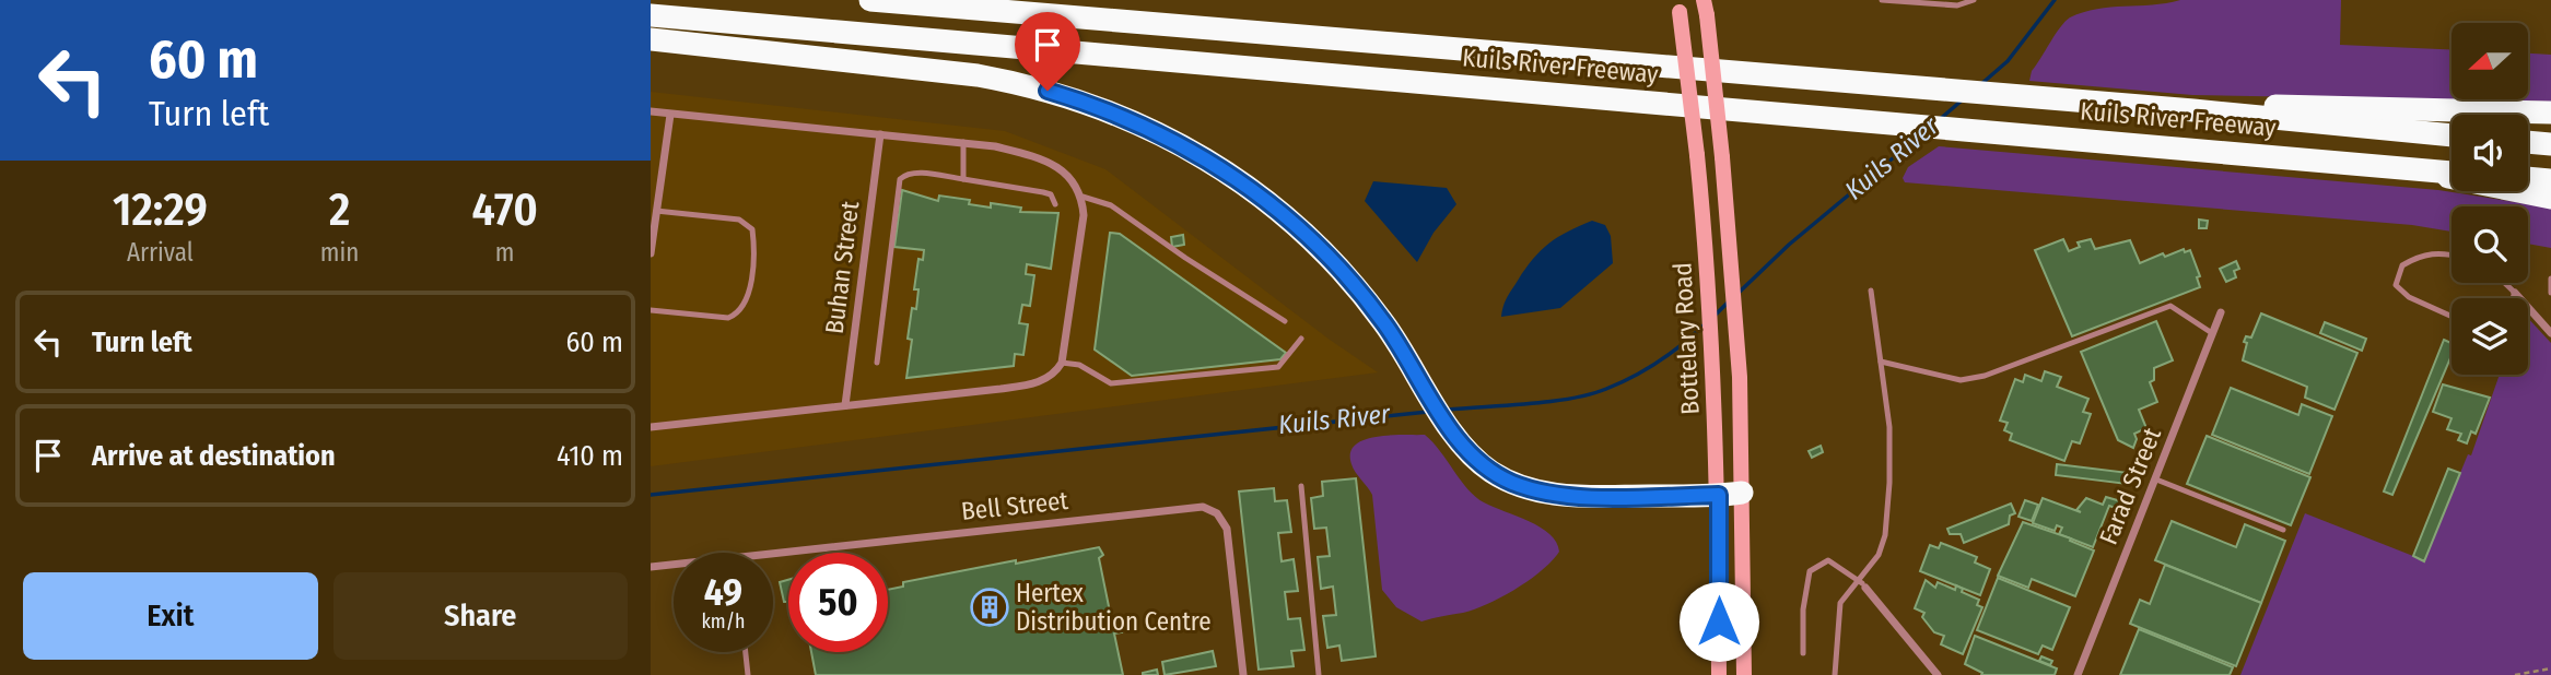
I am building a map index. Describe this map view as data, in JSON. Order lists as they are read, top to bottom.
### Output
{
  "streets": {
    "highway": ["Kuils River Freeway"],
    "main road": ["Bottelary Road"],
    "street": ["Buhan Street", "Farad Street", "Bell Street"]
  },
  "water": ["Kuils River"],
  "places": {
    "building": ["Hertex Distribution Centre"]
  },
  "north": "left",
  "page": {
    "turn": ["60 m", "Turn left"],
    "eta": [
      "12:29",
      "Arrival",
      "2",
      "min",
      "470",
      "m"
    ],
    "list": [
      {
        "name": "Turn left",
        "value": "60 m"
      },
      {
        "name": "Arrive at destination",
        "value": "410 m"
      }
    ],
    "speed": "49 km/h",
    "limit": "50",
    "buttons": ["Exit", "Share"]
  }
}
